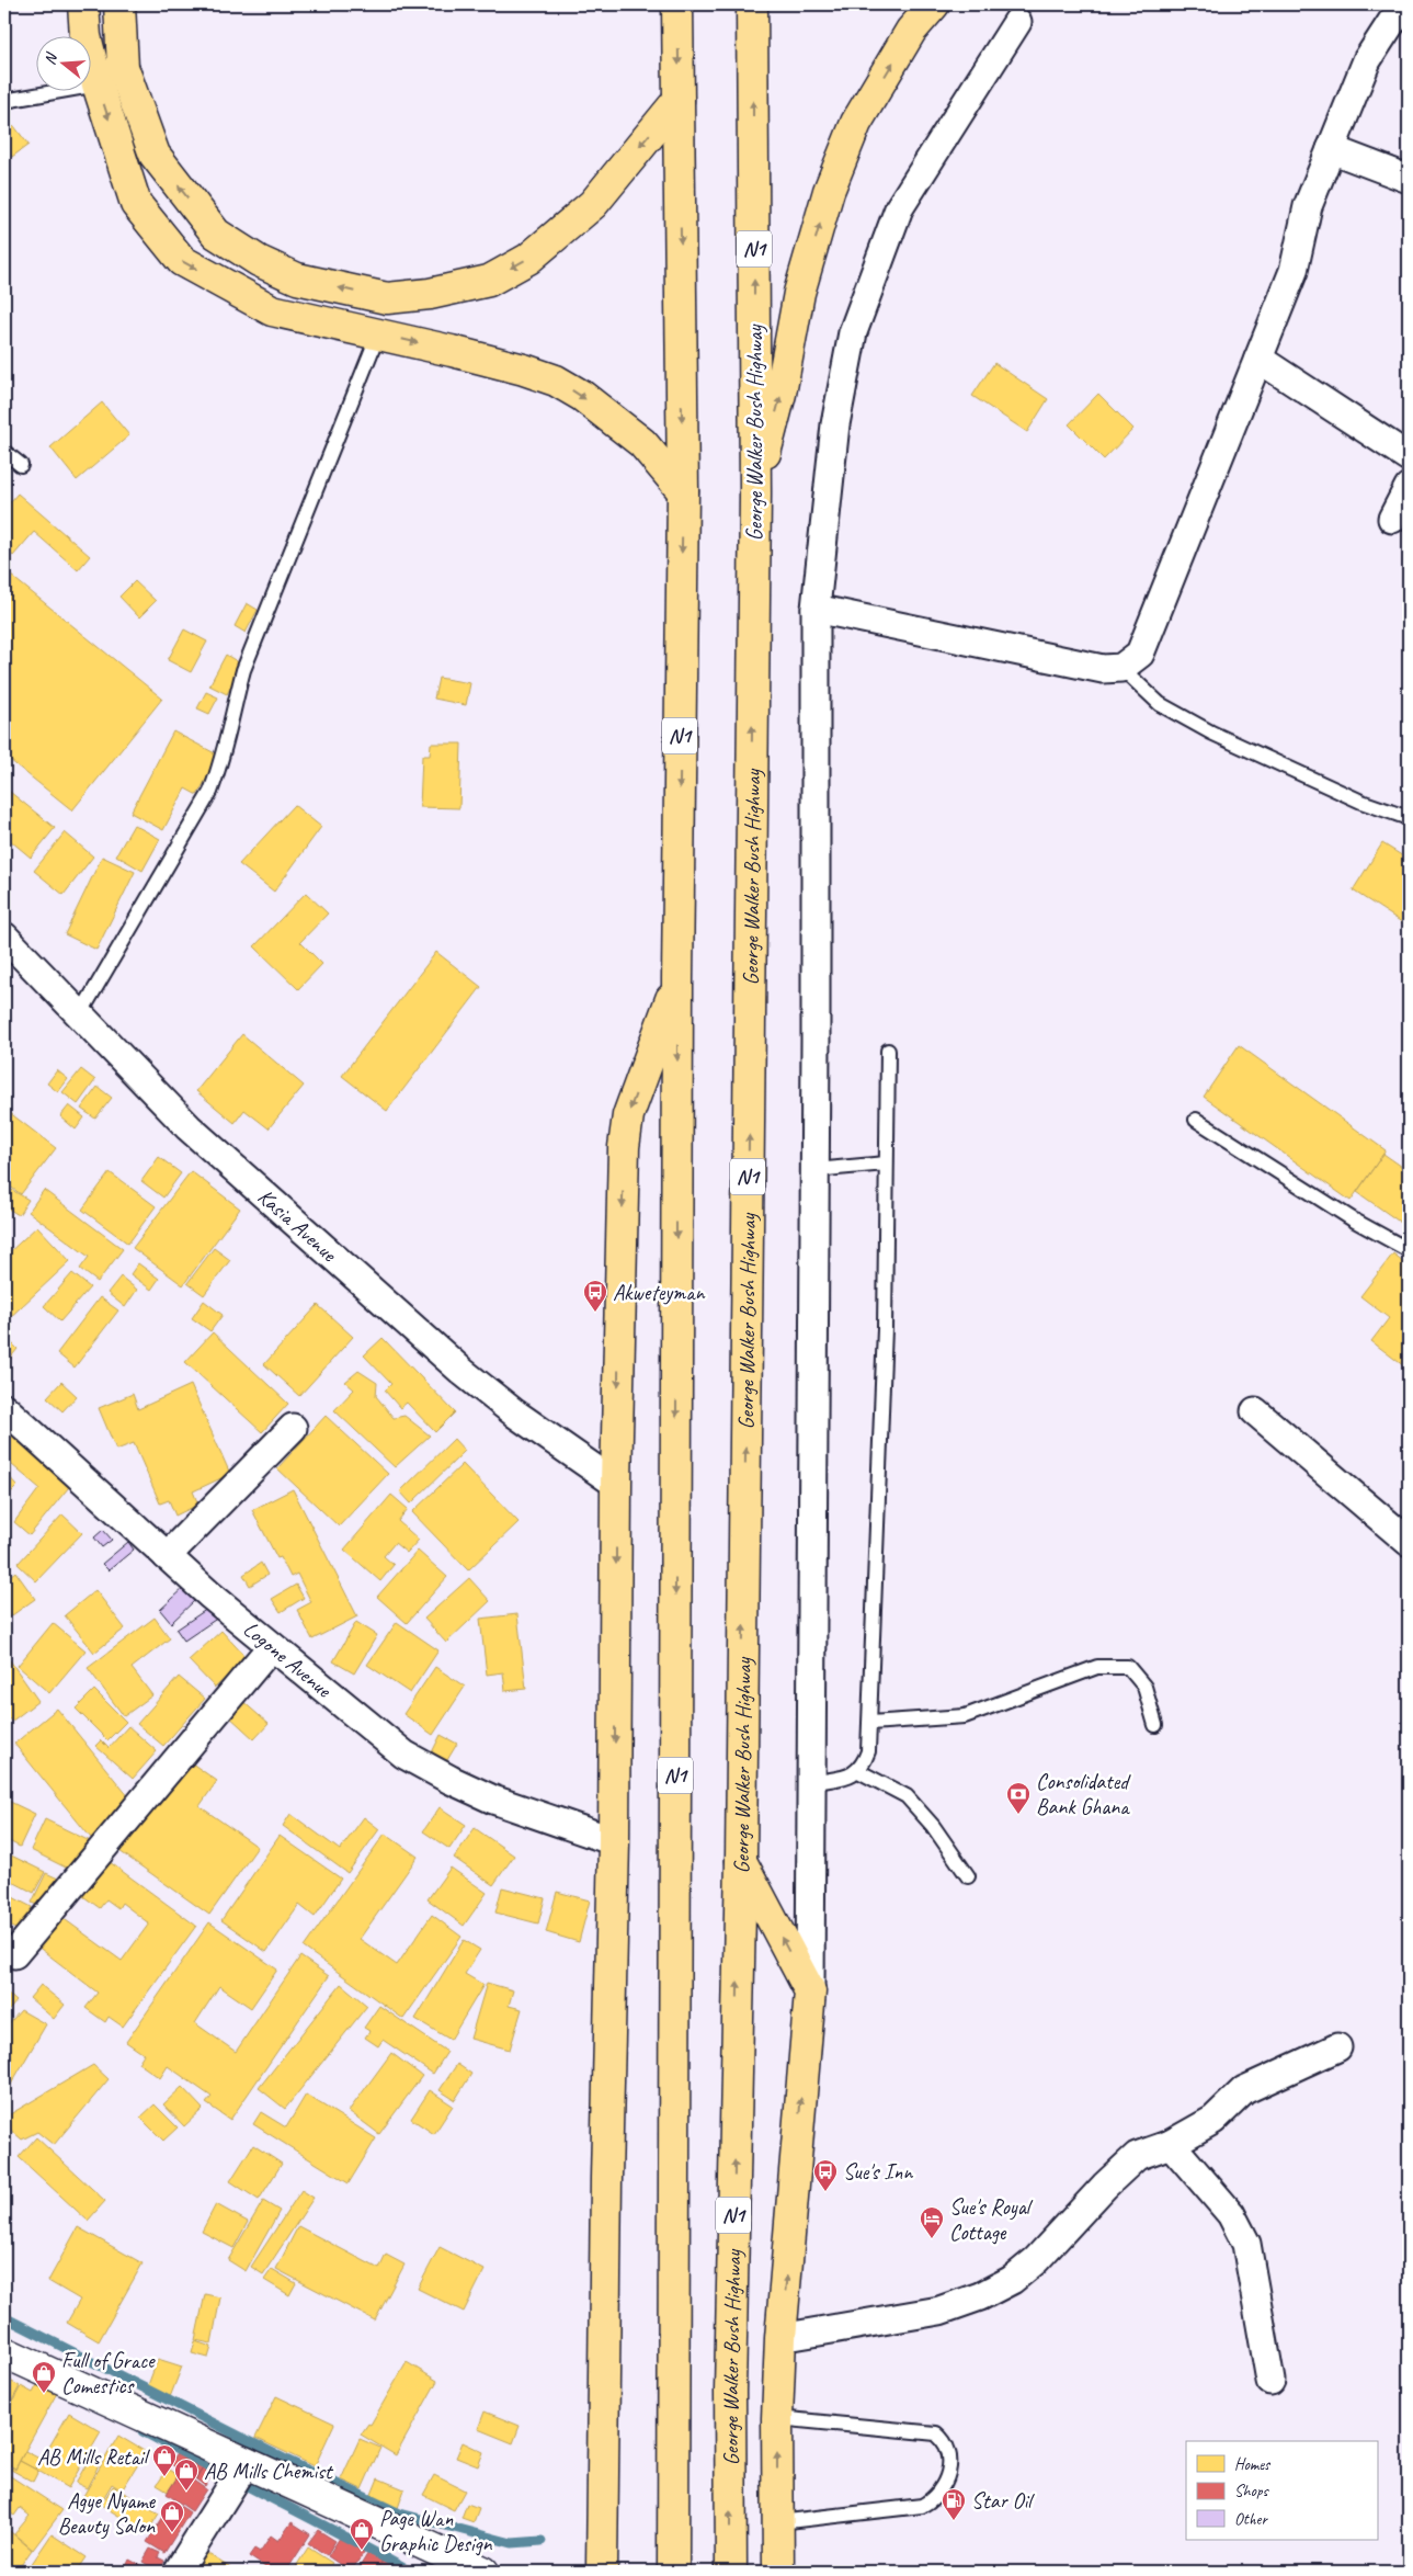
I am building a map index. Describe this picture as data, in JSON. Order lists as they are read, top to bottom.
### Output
{
  "streets": {
    "highway": ["N1", "George Walker Bush Highway"],
    "street": ["Kasia Avenue", "Logone Avenue"]
  },
  "places": {
    "bus stop": ["Akweteyman", "Sue's Inn"],
    "bank": ["Consolidated Bank Ghana"],
    "hotel": ["Sue's Royal Cottage"],
    "shop": [
      "Full of Grace Comestics",
      "AB Mills Retail",
      "AB Mills Chemist",
      "Agye Nyame Beauty Salon",
      "Page Wan Graphic Design"
    ],
    "fuel station": ["Star Oil"]
  },
  "legend": ["Homes", "Shops", "Other"],
  "north": "left"
}
